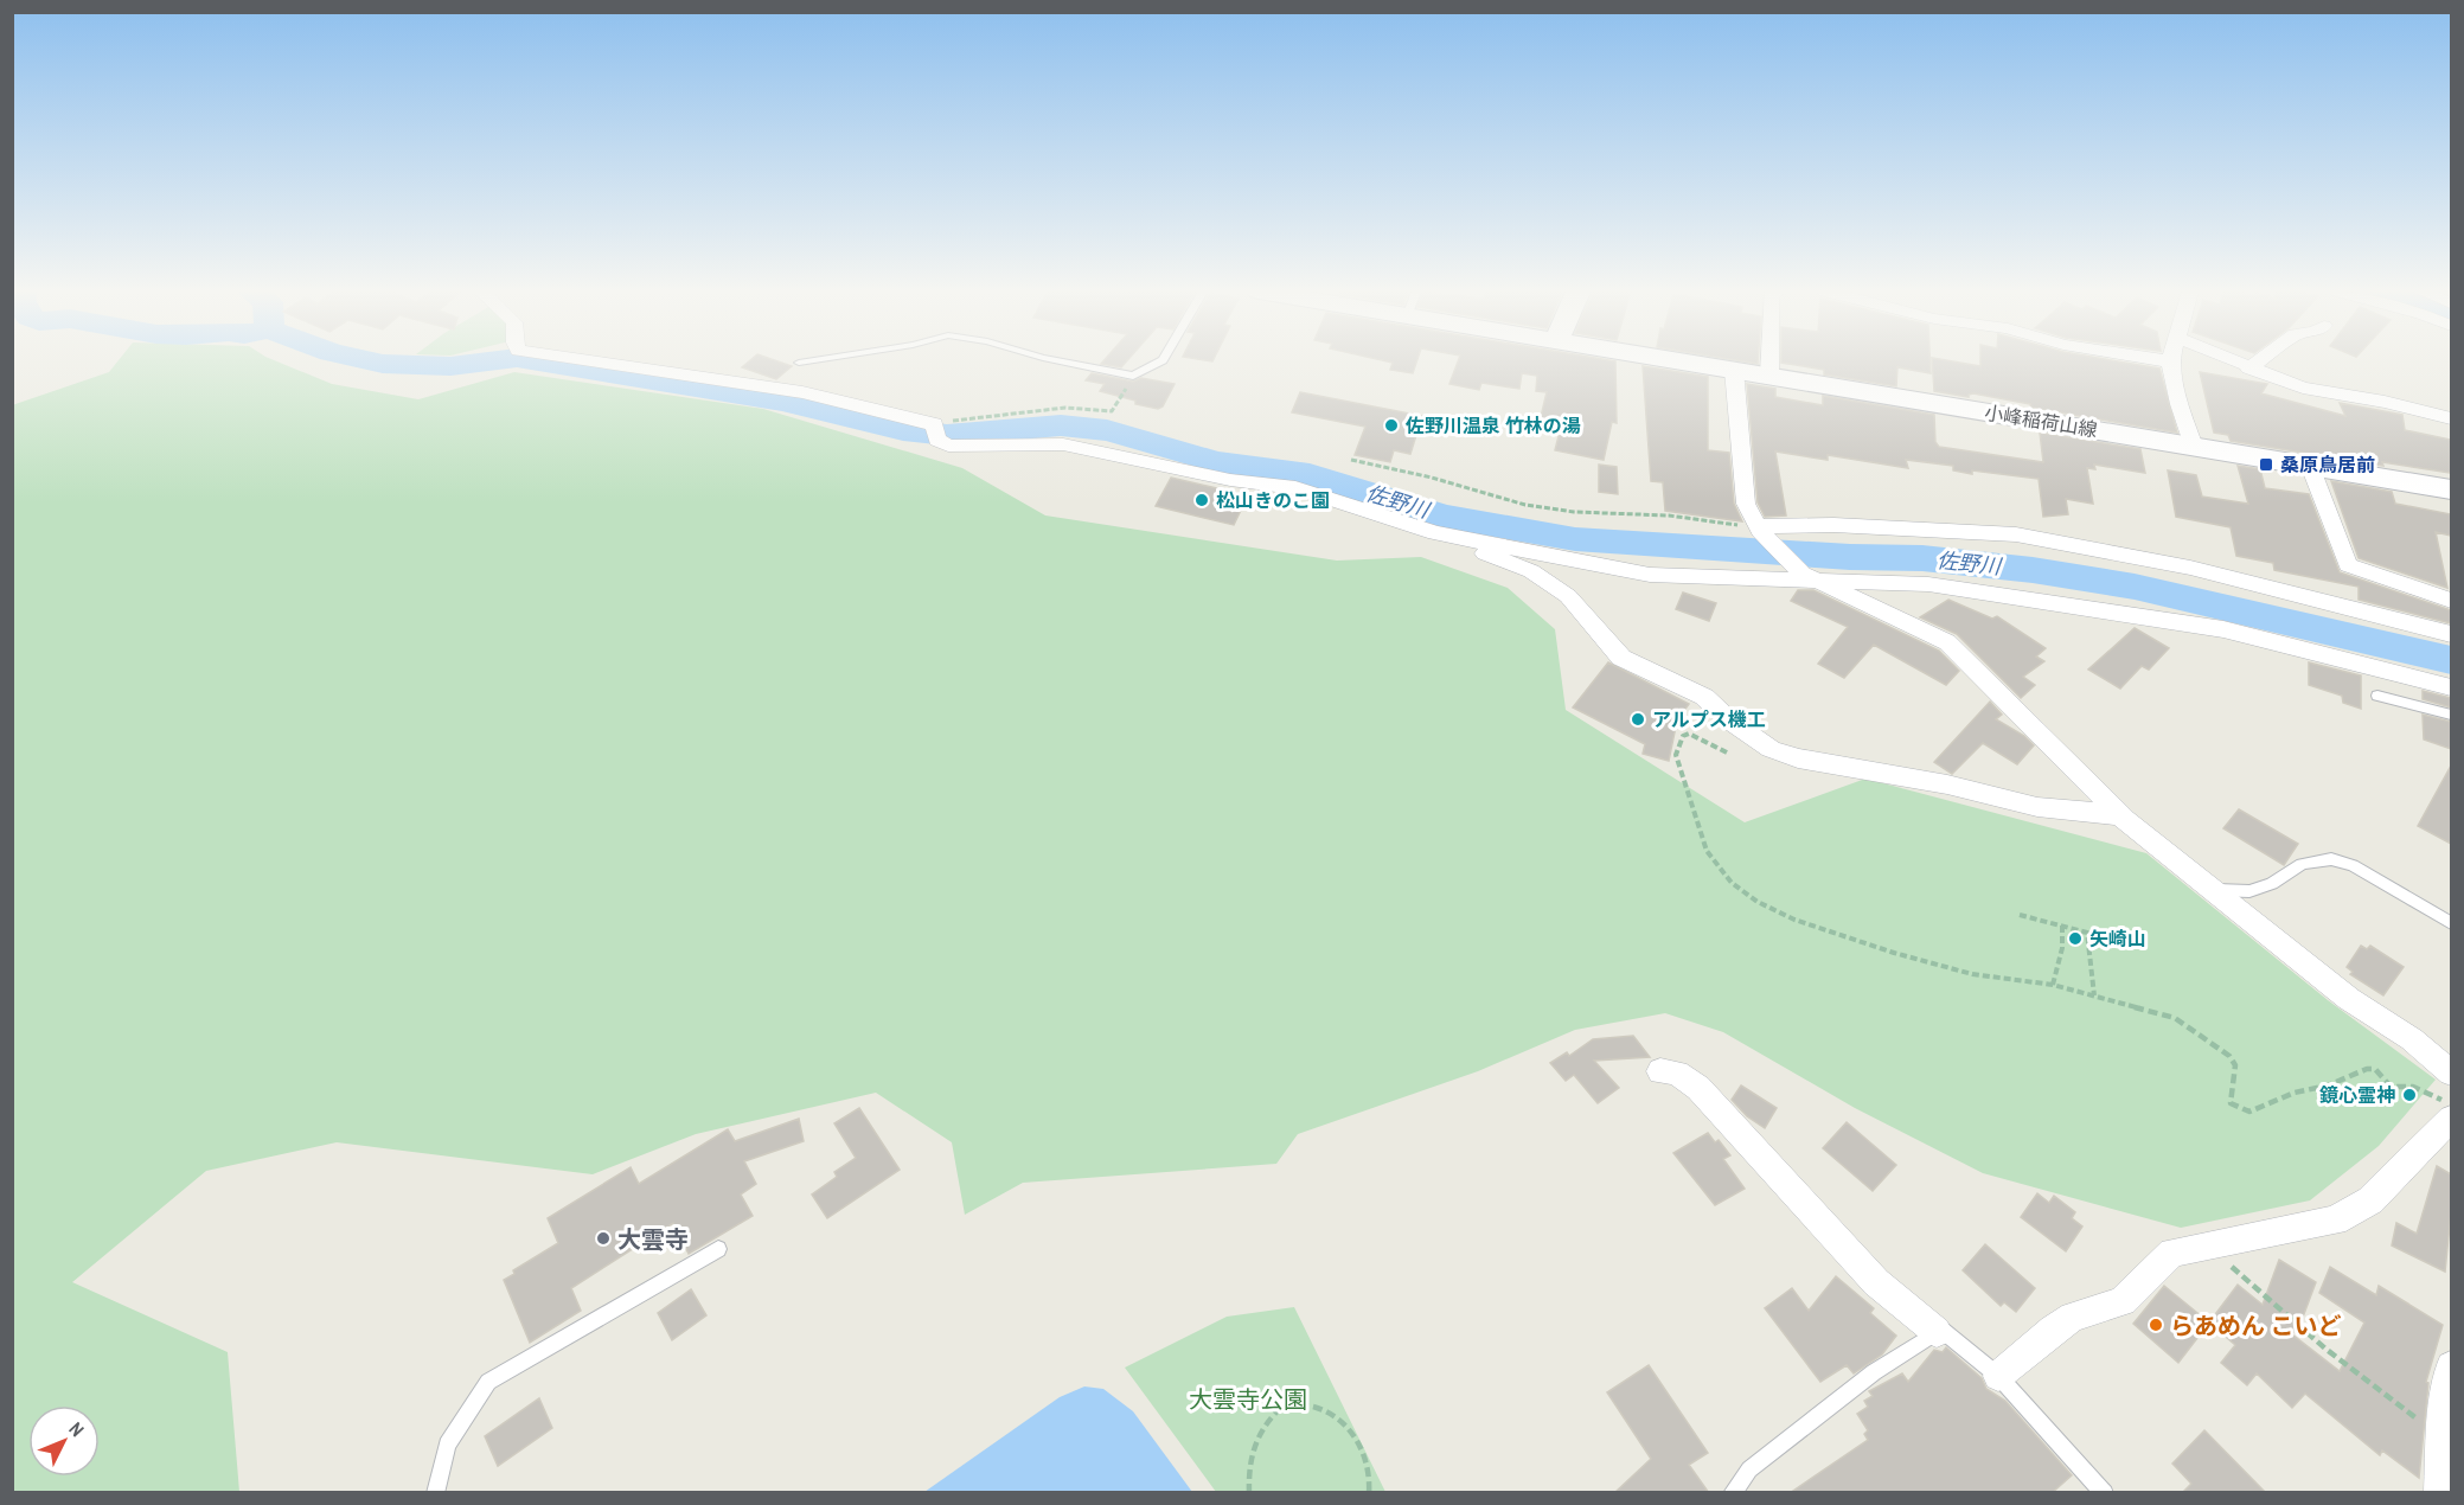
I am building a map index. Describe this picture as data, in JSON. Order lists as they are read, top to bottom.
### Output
{
  "streets": {
    "main road": ["小峰稲荷山線"]
  },
  "water": ["佐野川"],
  "parks": ["大雲寺公園"],
  "places": {
    "other": [
      "佐野川温泉 竹林の湯",
      "松山きのこ園",
      "アルプス機工",
      "矢崎山",
      "鏡心霊神",
      "大雲寺",
      "らあめん こいど"
    ],
    "transit": ["桑原鳥居前"]
  },
  "north": "top right"
}
